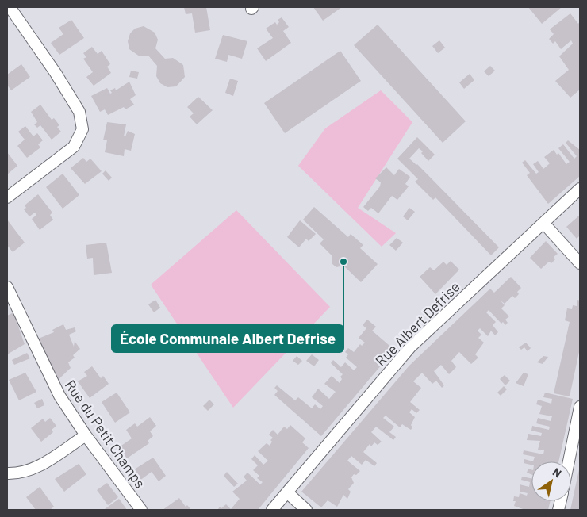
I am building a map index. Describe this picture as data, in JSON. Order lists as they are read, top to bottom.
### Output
{
  "streets": {
    "street": ["Rue Albert Defrise", "Rue du Petit Champs"]
  },
  "places": ["École Communale Albert Defrise"],
  "north": "top right"
}
